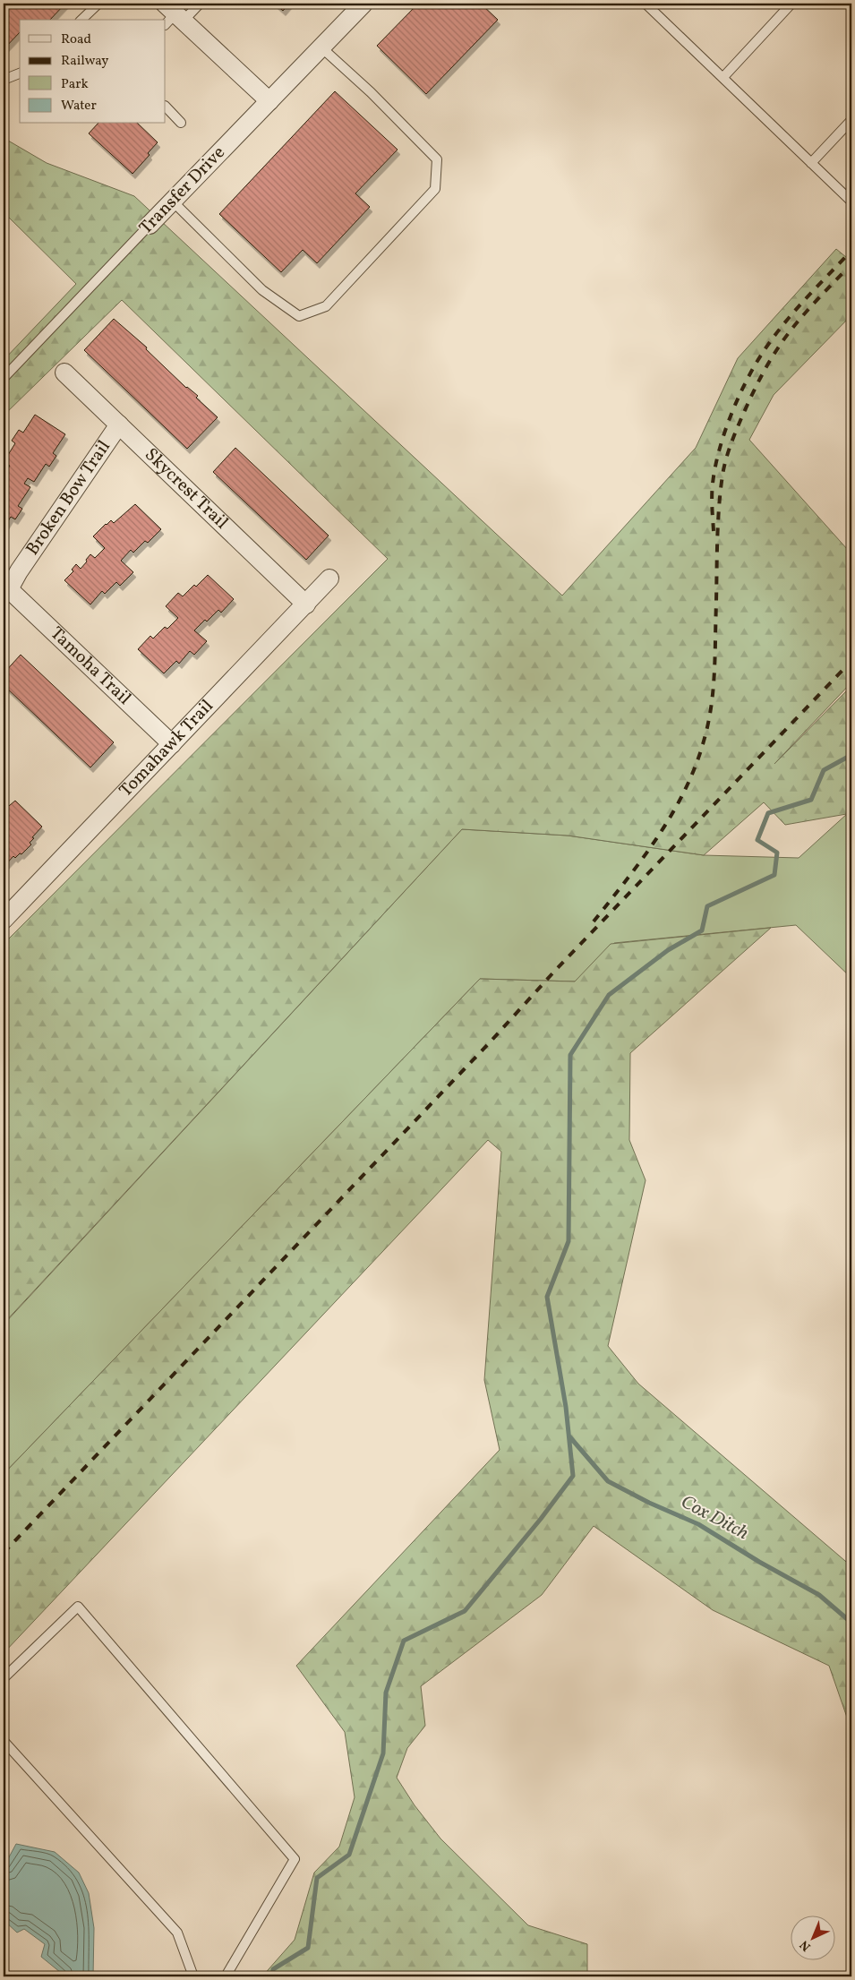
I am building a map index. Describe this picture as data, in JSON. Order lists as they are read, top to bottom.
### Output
{
  "streets": {
    "street": [
      "Transfer Drive",
      "Skycrest Trail",
      "Broken Bow Trail",
      "Tamoha Trail",
      "Tomahawk Trail"
    ]
  },
  "crossings": [
    ["Skycrest Trail", "Broken Bow Trail"],
    ["Skycrest Trail", "Tomahawk Trail"],
    ["Broken Bow Trail", "Tamoha Trail"],
    ["Tamoha Trail", "Tomahawk Trail"]
  ],
  "water": ["Cox Ditch"],
  "legend": [
    "Road",
    "Railway",
    "Park",
    "Water"
  ],
  "north": "bottom left"
}
